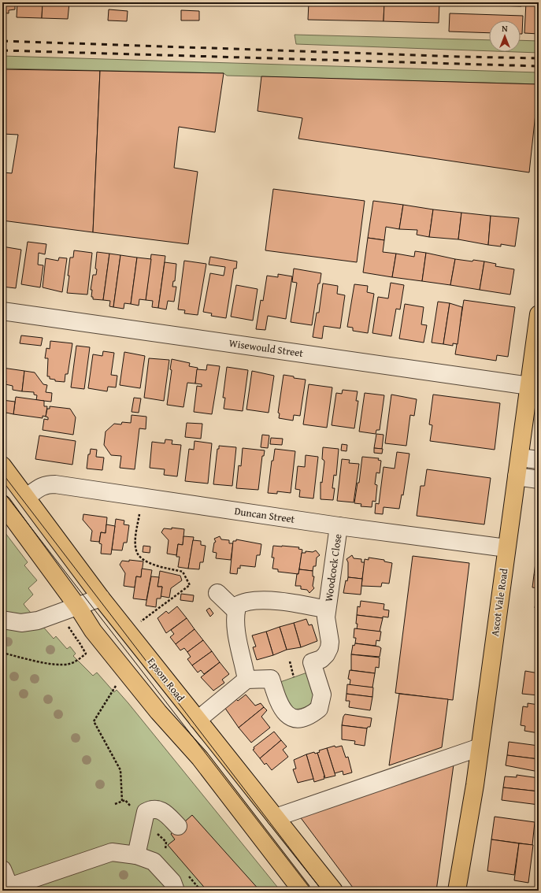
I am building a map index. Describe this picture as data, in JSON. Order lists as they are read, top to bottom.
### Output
{
  "streets": {
    "main road": ["Ascot Vale Road", "Epsom Road"],
    "street": ["Wisewould Street", "Duncan Street", "Woodcock Close"]
  },
  "crossings": [
    ["Wisewould Street", "Ascot Vale Road"],
    ["Duncan Street", "Woodcock Close"],
    ["Duncan Street", "Ascot Vale Road"],
    ["Duncan Street", "Epsom Road"]
  ],
  "north": "top"
}
